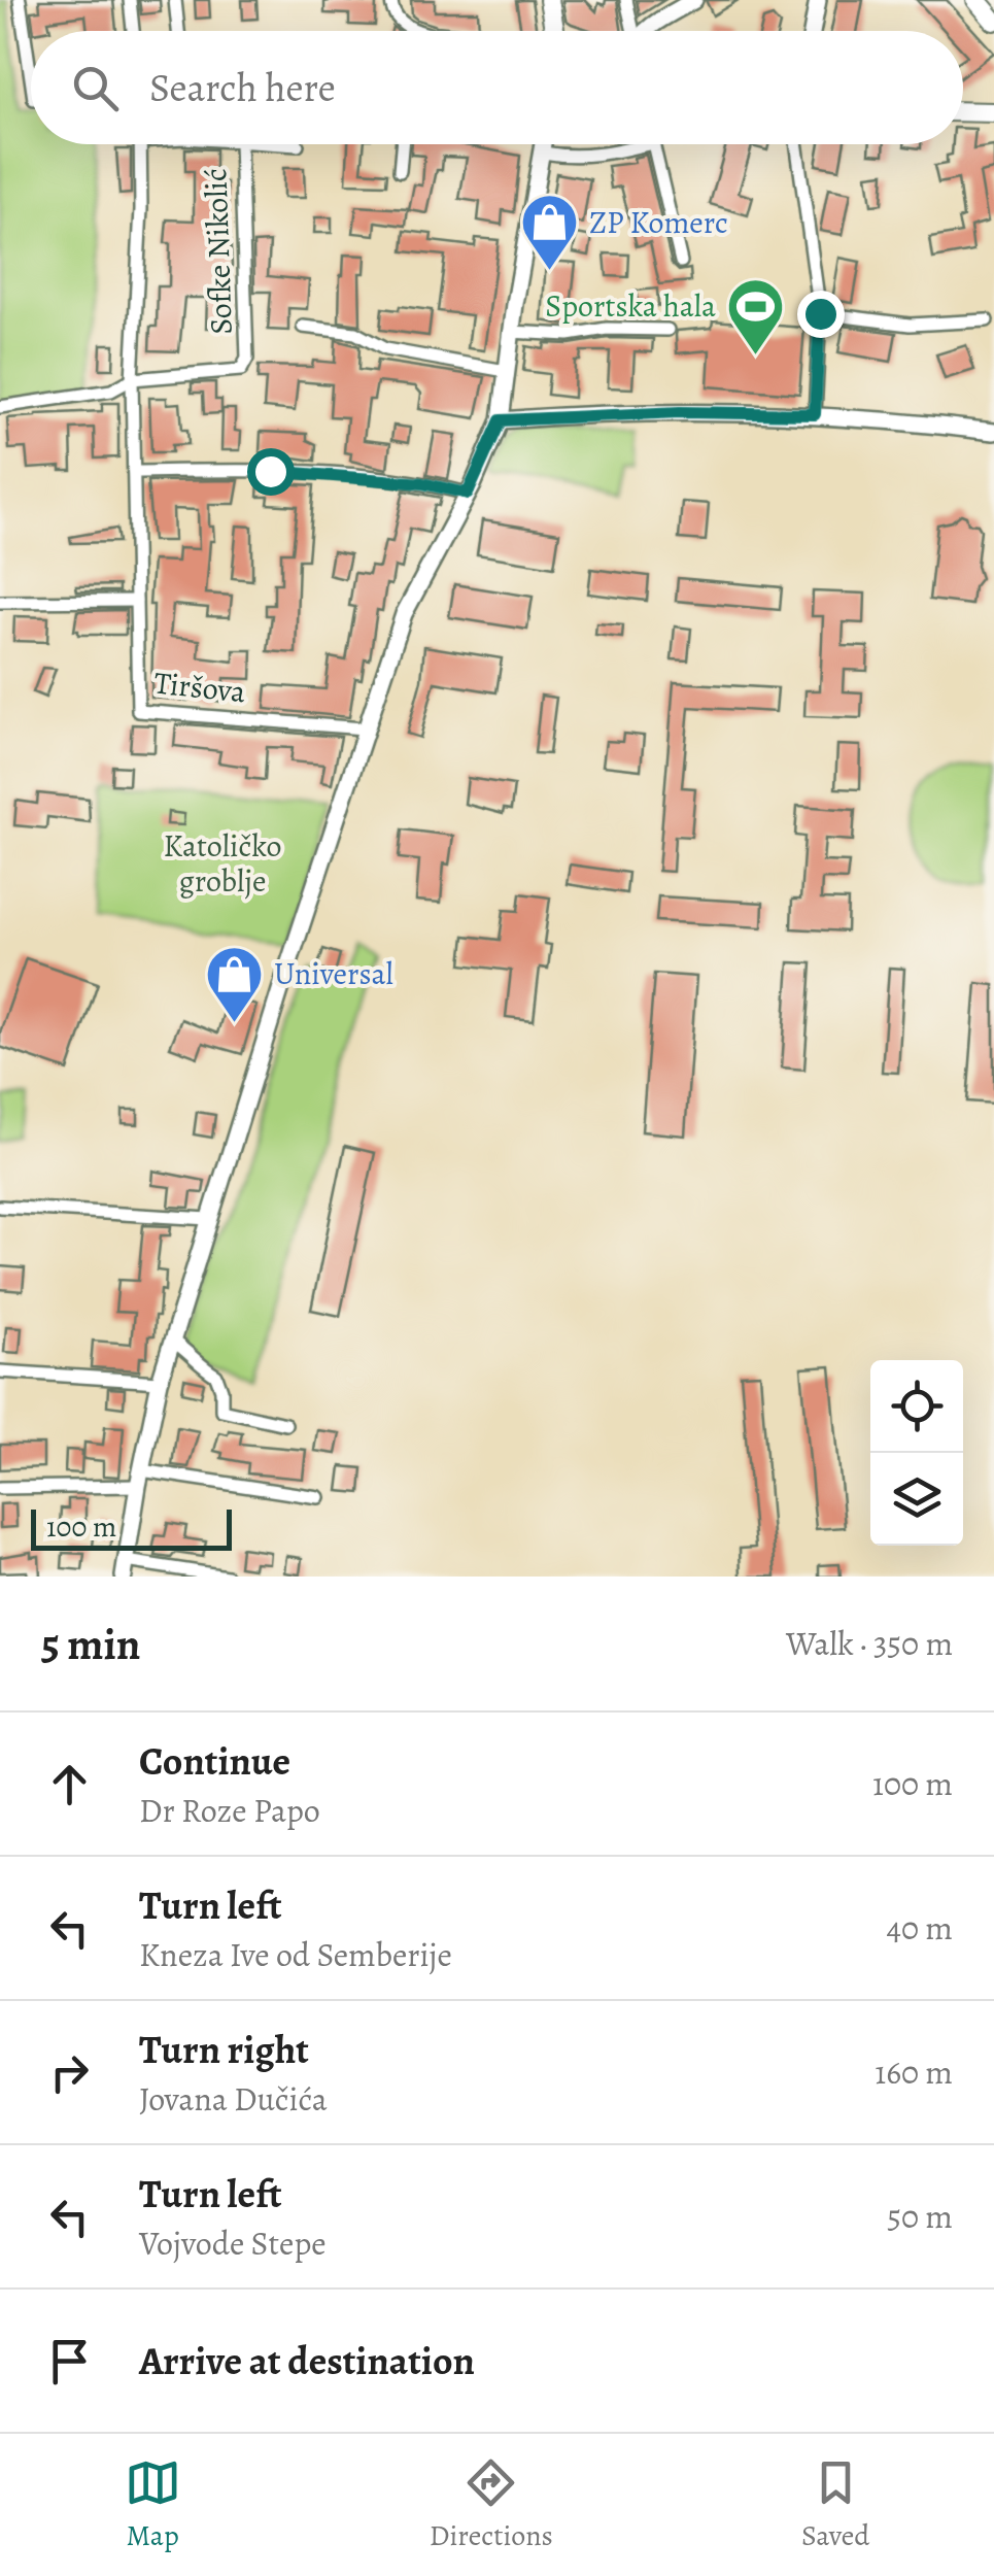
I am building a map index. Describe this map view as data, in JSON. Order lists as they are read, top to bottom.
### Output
{
  "streets": {
    "street": ["Sofke Nikolić", "Tiršova"]
  },
  "crossings": [
    ["Sofke Nikolić", "Tiršova"]
  ],
  "parks": ["Katoličko groblje"],
  "places": {
    "shop": ["ZP Komerc", "Universal"],
    "sports": ["Sportska hala"]
  },
  "scale_bar": "100 m",
  "page": {
    "search": "Search here",
    "scale": "100 m",
    "heading": ["5 min", "Walk · 350 m"],
    "list": [
      ["Continue", "Dr Roze Papo", "100 m"],
      ["Turn left", "Kneza Ive od Semberije", "40 m"],
      ["Turn right", "Jovana Dučića", "160 m"],
      ["Turn left", "Vojvode Stepe", "50 m"],
      "Arrive at destination"
    ],
    "nav": ["Map", "Directions", "Saved"]
  }
}
